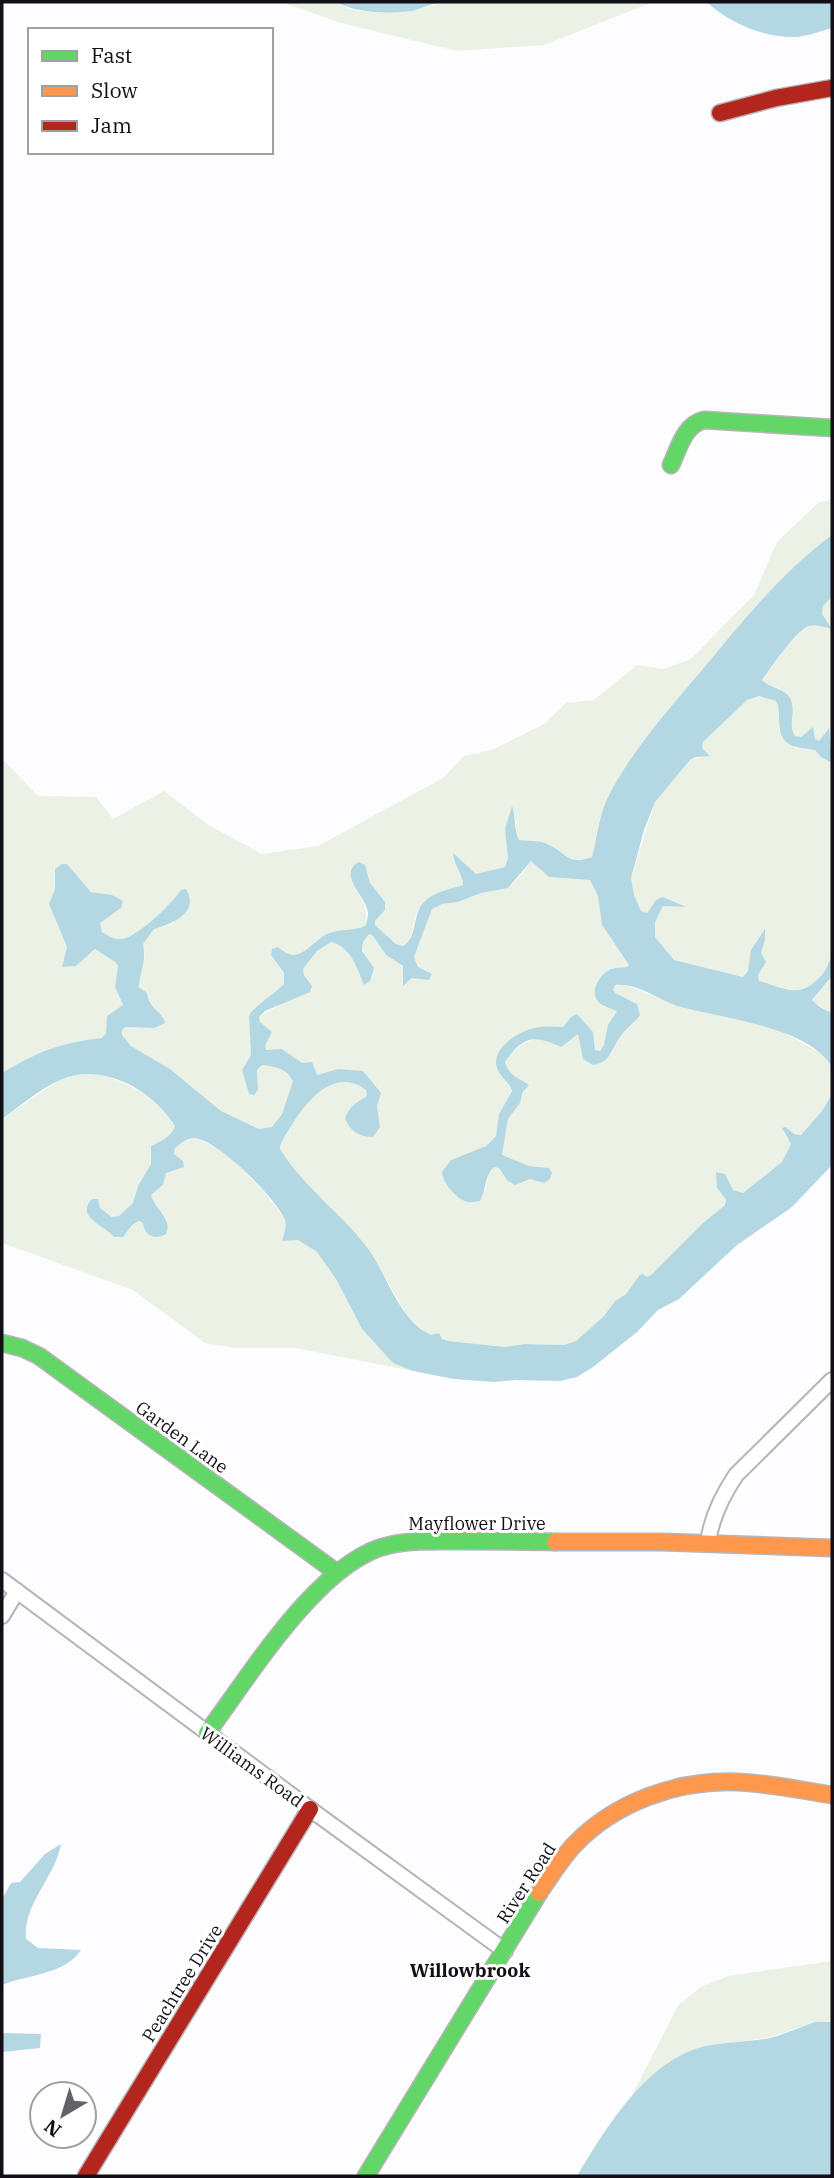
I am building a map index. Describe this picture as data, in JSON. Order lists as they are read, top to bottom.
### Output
{
  "streets": {
    "street": [
      "Garden Lane",
      "Mayflower Drive",
      "Williams Road",
      "River Road",
      "Peachtree Drive"
    ]
  },
  "crossings": [
    ["Garden Lane", "Mayflower Drive"],
    ["Mayflower Drive", "Williams Road"],
    ["Williams Road", "River Road"],
    ["Williams Road", "Peachtree Drive"]
  ],
  "districts": ["Willowbrook"],
  "legend": ["Fast", "Slow", "Jam"],
  "north": "bottom left"
}
